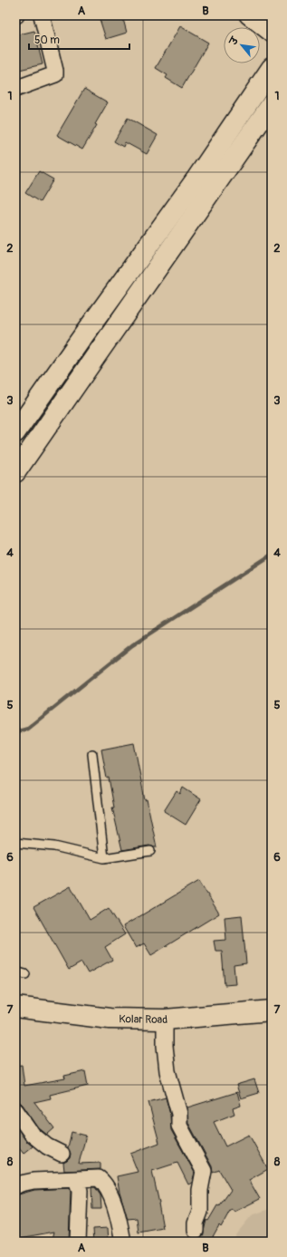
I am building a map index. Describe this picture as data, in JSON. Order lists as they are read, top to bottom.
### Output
{
  "streets": {
    "main road": ["Kolar Road"]
  },
  "scale_bar": "50 m",
  "north": "top left",
  "grid": {
    "columns": ["A", "B"],
    "rows": [
      "1",
      "2",
      "3",
      "4",
      "5",
      "6",
      "7",
      "8"
    ]
  }
}
